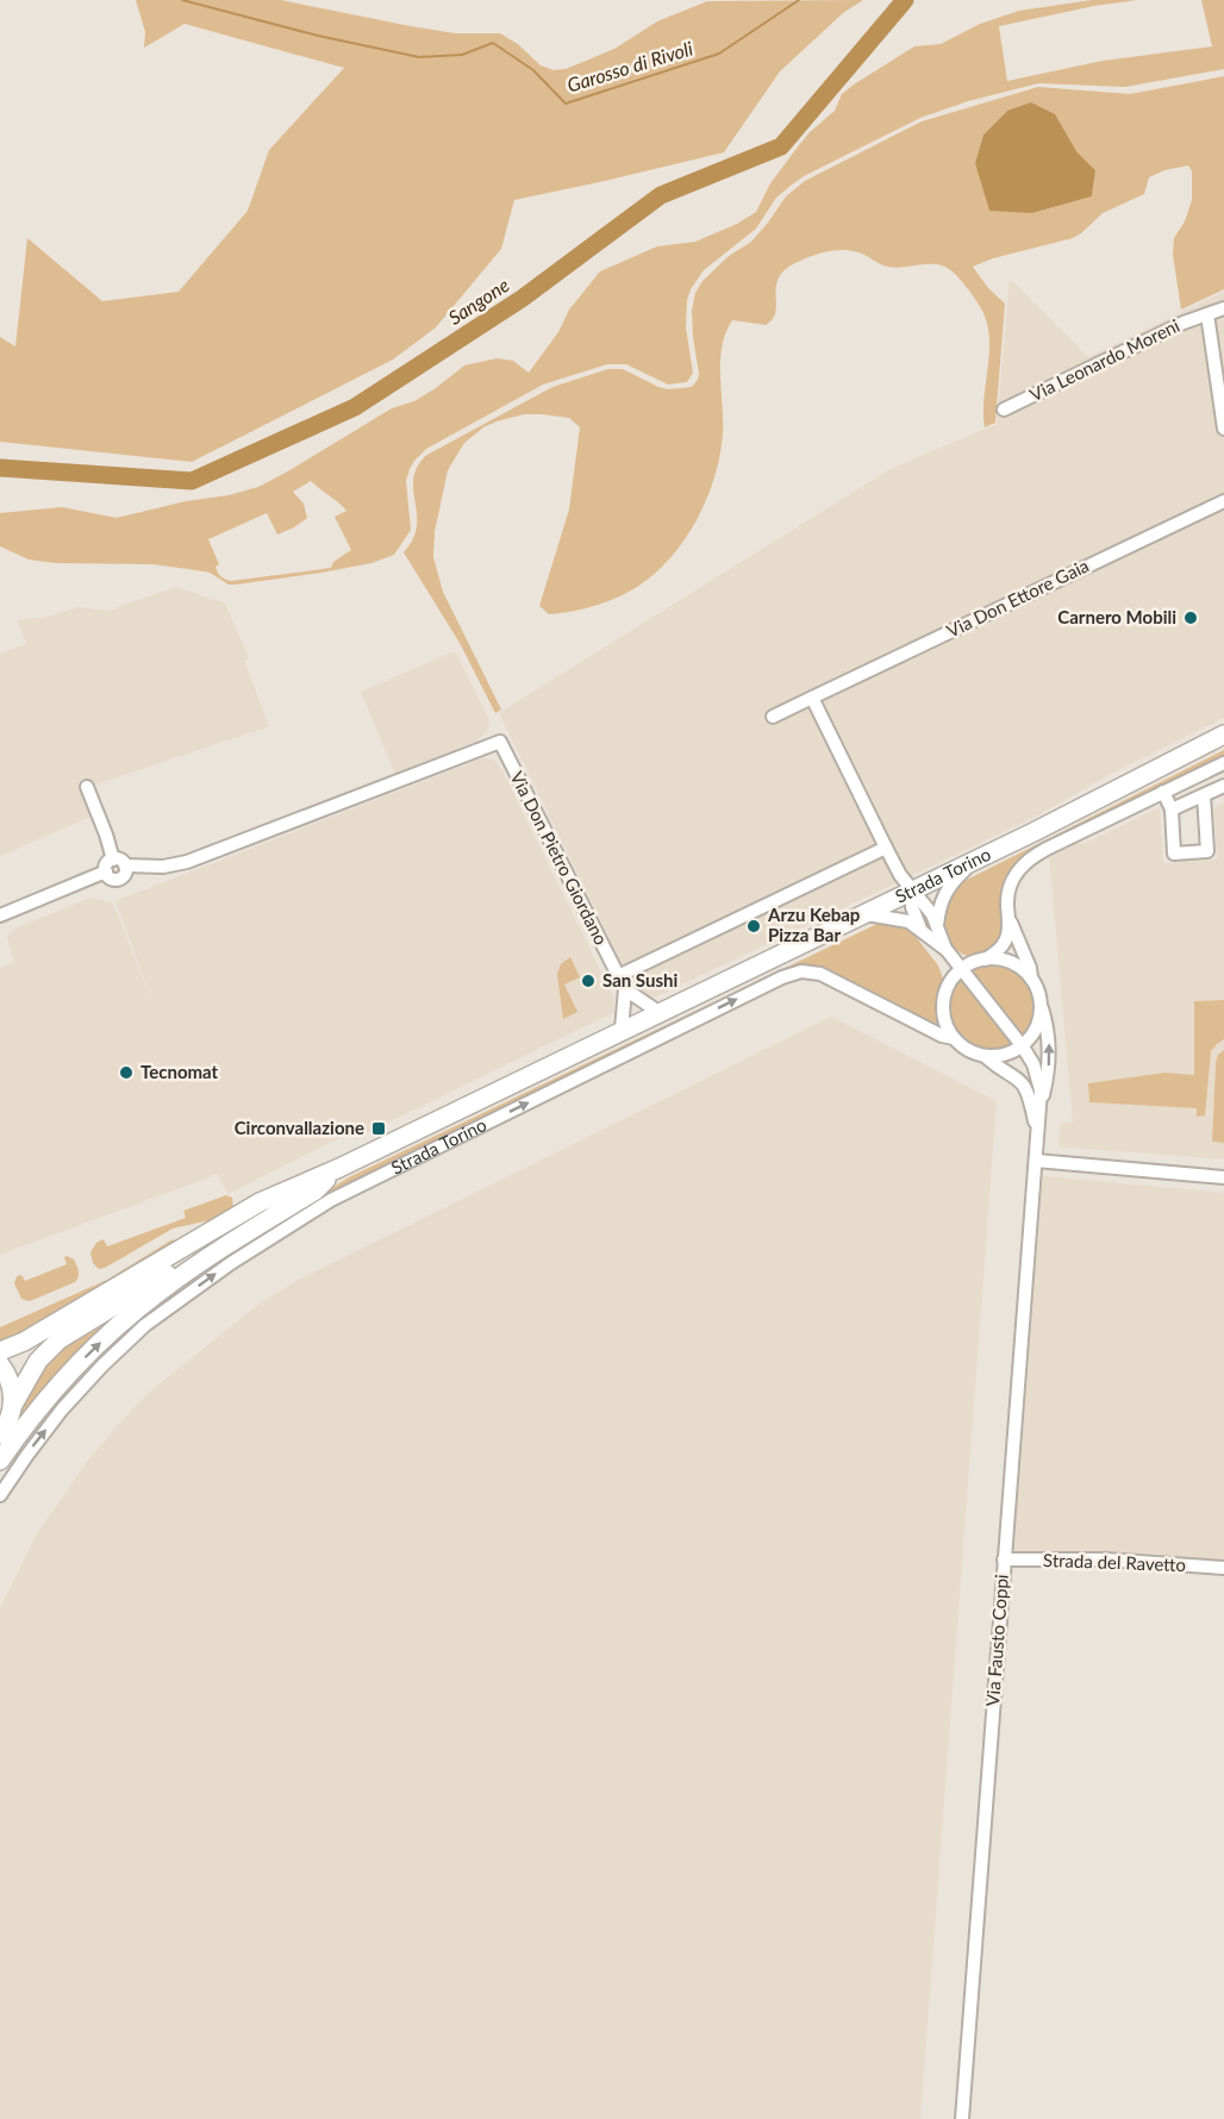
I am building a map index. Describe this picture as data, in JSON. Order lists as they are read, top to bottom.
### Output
{
  "streets": {
    "main road": ["Strada Torino"],
    "street": [
      "Via Leonardo Moreni",
      "Via Don Ettore Gaia",
      "Via Don Pietro Giordano",
      "Strada del Ravetto",
      "Via Fausto Coppi"
    ]
  },
  "crossings": [
    ["Strada Torino", "Via Fausto Coppi"],
    ["Strada del Ravetto", "Via Fausto Coppi"]
  ],
  "water": ["Garosso di Rivoli", "Sangone"],
  "places": {
    "other": [
      "Carnero Mobili",
      "Arzu Kebap Pizza Bar",
      "San Sushi",
      "Tecnomat"
    ],
    "transit": ["Circonvallazione"]
  }
}
